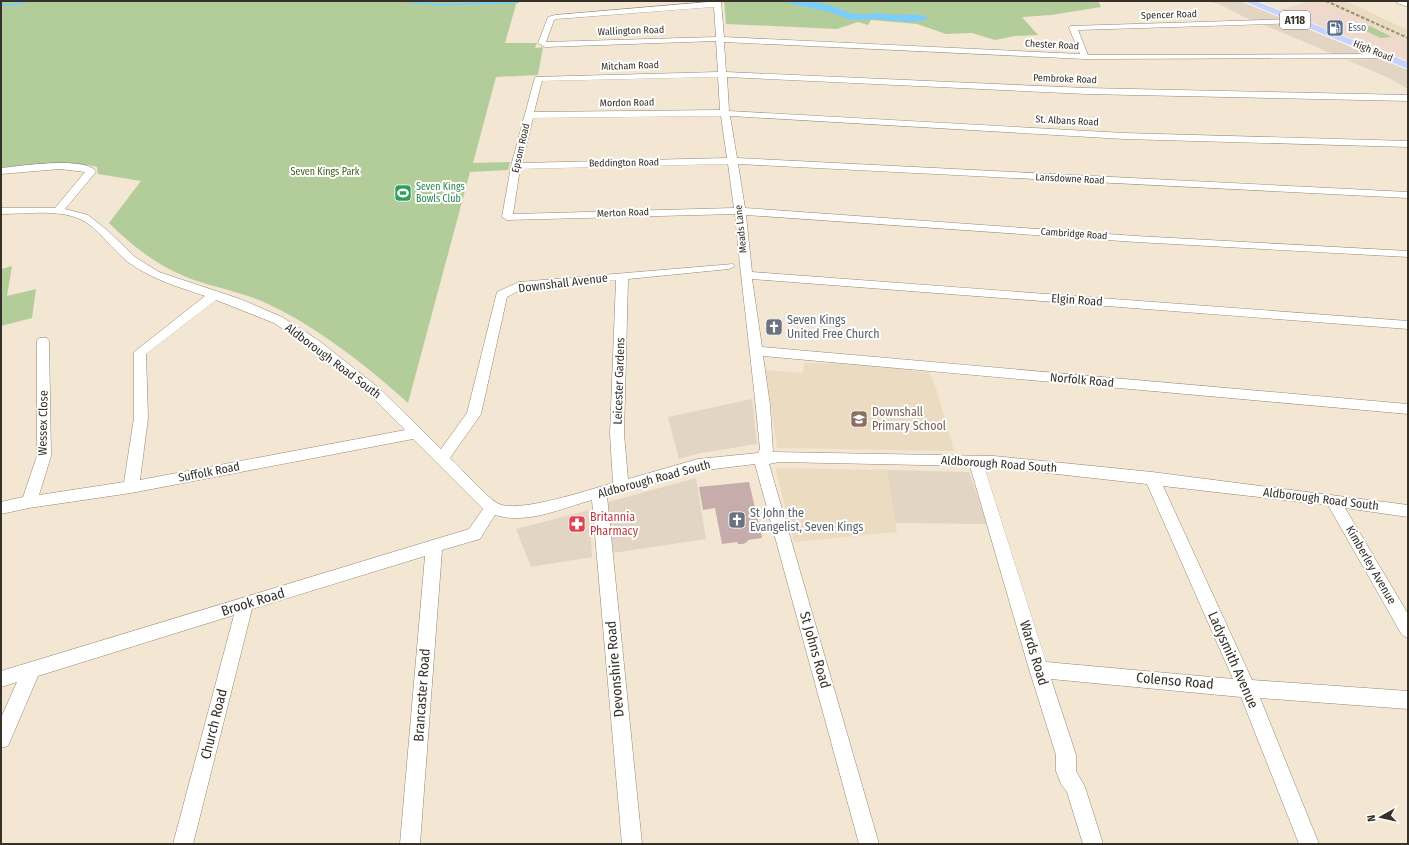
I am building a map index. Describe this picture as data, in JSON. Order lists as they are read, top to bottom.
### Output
{
  "streets": {
    "main road": ["A118", "High Road"],
    "street": [
      "Spencer Road",
      "Wallington Road",
      "Chester Road",
      "Mitcham Road",
      "Pembroke Road",
      "Mordon Road",
      "St. Albans Road",
      "Epsom Road",
      "Beddington Road",
      "Lansdowne Road",
      "Merton Road",
      "Meads Lane",
      "Cambridge Road",
      "Downshall Avenue",
      "Elgin Road",
      "Aldborough Road South",
      "Norfolk Road",
      "Leicester Gardens",
      "Wessex Close",
      "Suffolk Road",
      "Kimberley Avenue",
      "Brook Road",
      "St Johns Road",
      "Wards Road",
      "Ladysmith Avenue",
      "Devonshire Road",
      "Colenso Road",
      "Brancaster Road",
      "Church Road"
    ]
  },
  "crossings": [
    ["Spencer Road", "Chester Road"],
    ["Spencer Road", "High Road"],
    ["Wallington Road", "Chester Road"],
    ["Wallington Road", "Meads Lane"],
    ["Chester Road", "High Road"],
    ["Chester Road", "Meads Lane"],
    ["Mitcham Road", "Pembroke Road"],
    ["Mitcham Road", "Epsom Road"],
    ["Mitcham Road", "Meads Lane"],
    ["Pembroke Road", "Meads Lane"],
    ["Mordon Road", "St. Albans Road"],
    ["Mordon Road", "Epsom Road"],
    ["Mordon Road", "Meads Lane"],
    ["St. Albans Road", "Meads Lane"],
    ["Epsom Road", "Beddington Road"],
    ["Epsom Road", "Merton Road"],
    ["Beddington Road", "Lansdowne Road"],
    ["Beddington Road", "Meads Lane"],
    ["Lansdowne Road", "Meads Lane"],
    ["Merton Road", "Meads Lane"],
    ["Merton Road", "Cambridge Road"],
    ["Meads Lane", "Cambridge Road"],
    ["Meads Lane", "Elgin Road"],
    ["Meads Lane", "Aldborough Road South"],
    ["Meads Lane", "Norfolk Road"],
    ["Meads Lane", "St Johns Road"],
    ["Downshall Avenue", "Aldborough Road South"],
    ["Downshall Avenue", "Leicester Gardens"],
    ["Aldborough Road South", "Leicester Gardens"],
    ["Aldborough Road South", "Suffolk Road"],
    ["Aldborough Road South", "Kimberley Avenue"],
    ["Aldborough Road South", "Brook Road"],
    ["Aldborough Road South", "St Johns Road"],
    ["Aldborough Road South", "Wards Road"],
    ["Aldborough Road South", "Ladysmith Avenue"],
    ["Aldborough Road South", "Devonshire Road"],
    ["Wessex Close", "Suffolk Road"],
    ["Brook Road", "Brancaster Road"],
    ["Brook Road", "Church Road"],
    ["Wards Road", "Colenso Road"],
    ["Ladysmith Avenue", "Colenso Road"]
  ],
  "parks": ["Seven Kings Park"],
  "places": {
    "fuel station": ["Esso"],
    "sports": ["Seven Kings Bowls Club"],
    "church": ["Seven Kings United Free Church", "St John the Evangelist, Seven Kings"],
    "school or university": ["Downshall Primary School"],
    "pharmacy": ["Britannia Pharmacy"]
  },
  "north": "left"
}
